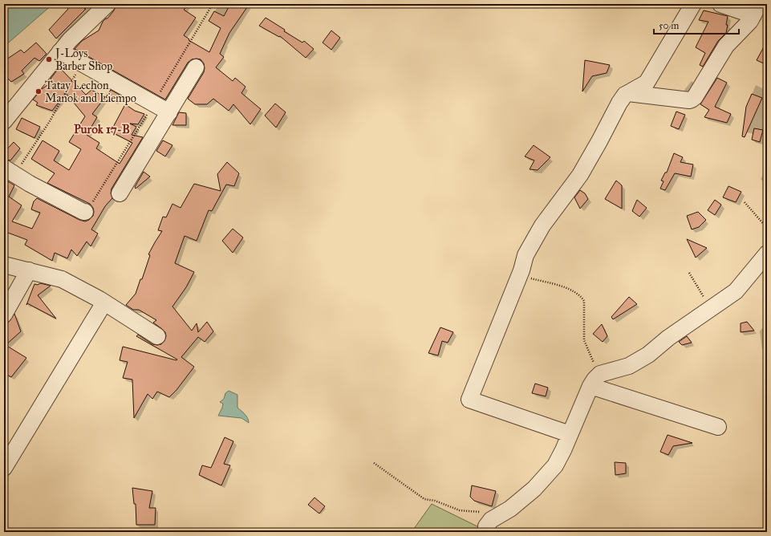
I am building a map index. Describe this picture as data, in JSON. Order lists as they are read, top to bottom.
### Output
{
  "districts": ["Purok 17-B"],
  "places": ["J-Loys Barber Shop", "Tatay Lechon Manok and Liempo"],
  "scale_bar": "50 m"
}
